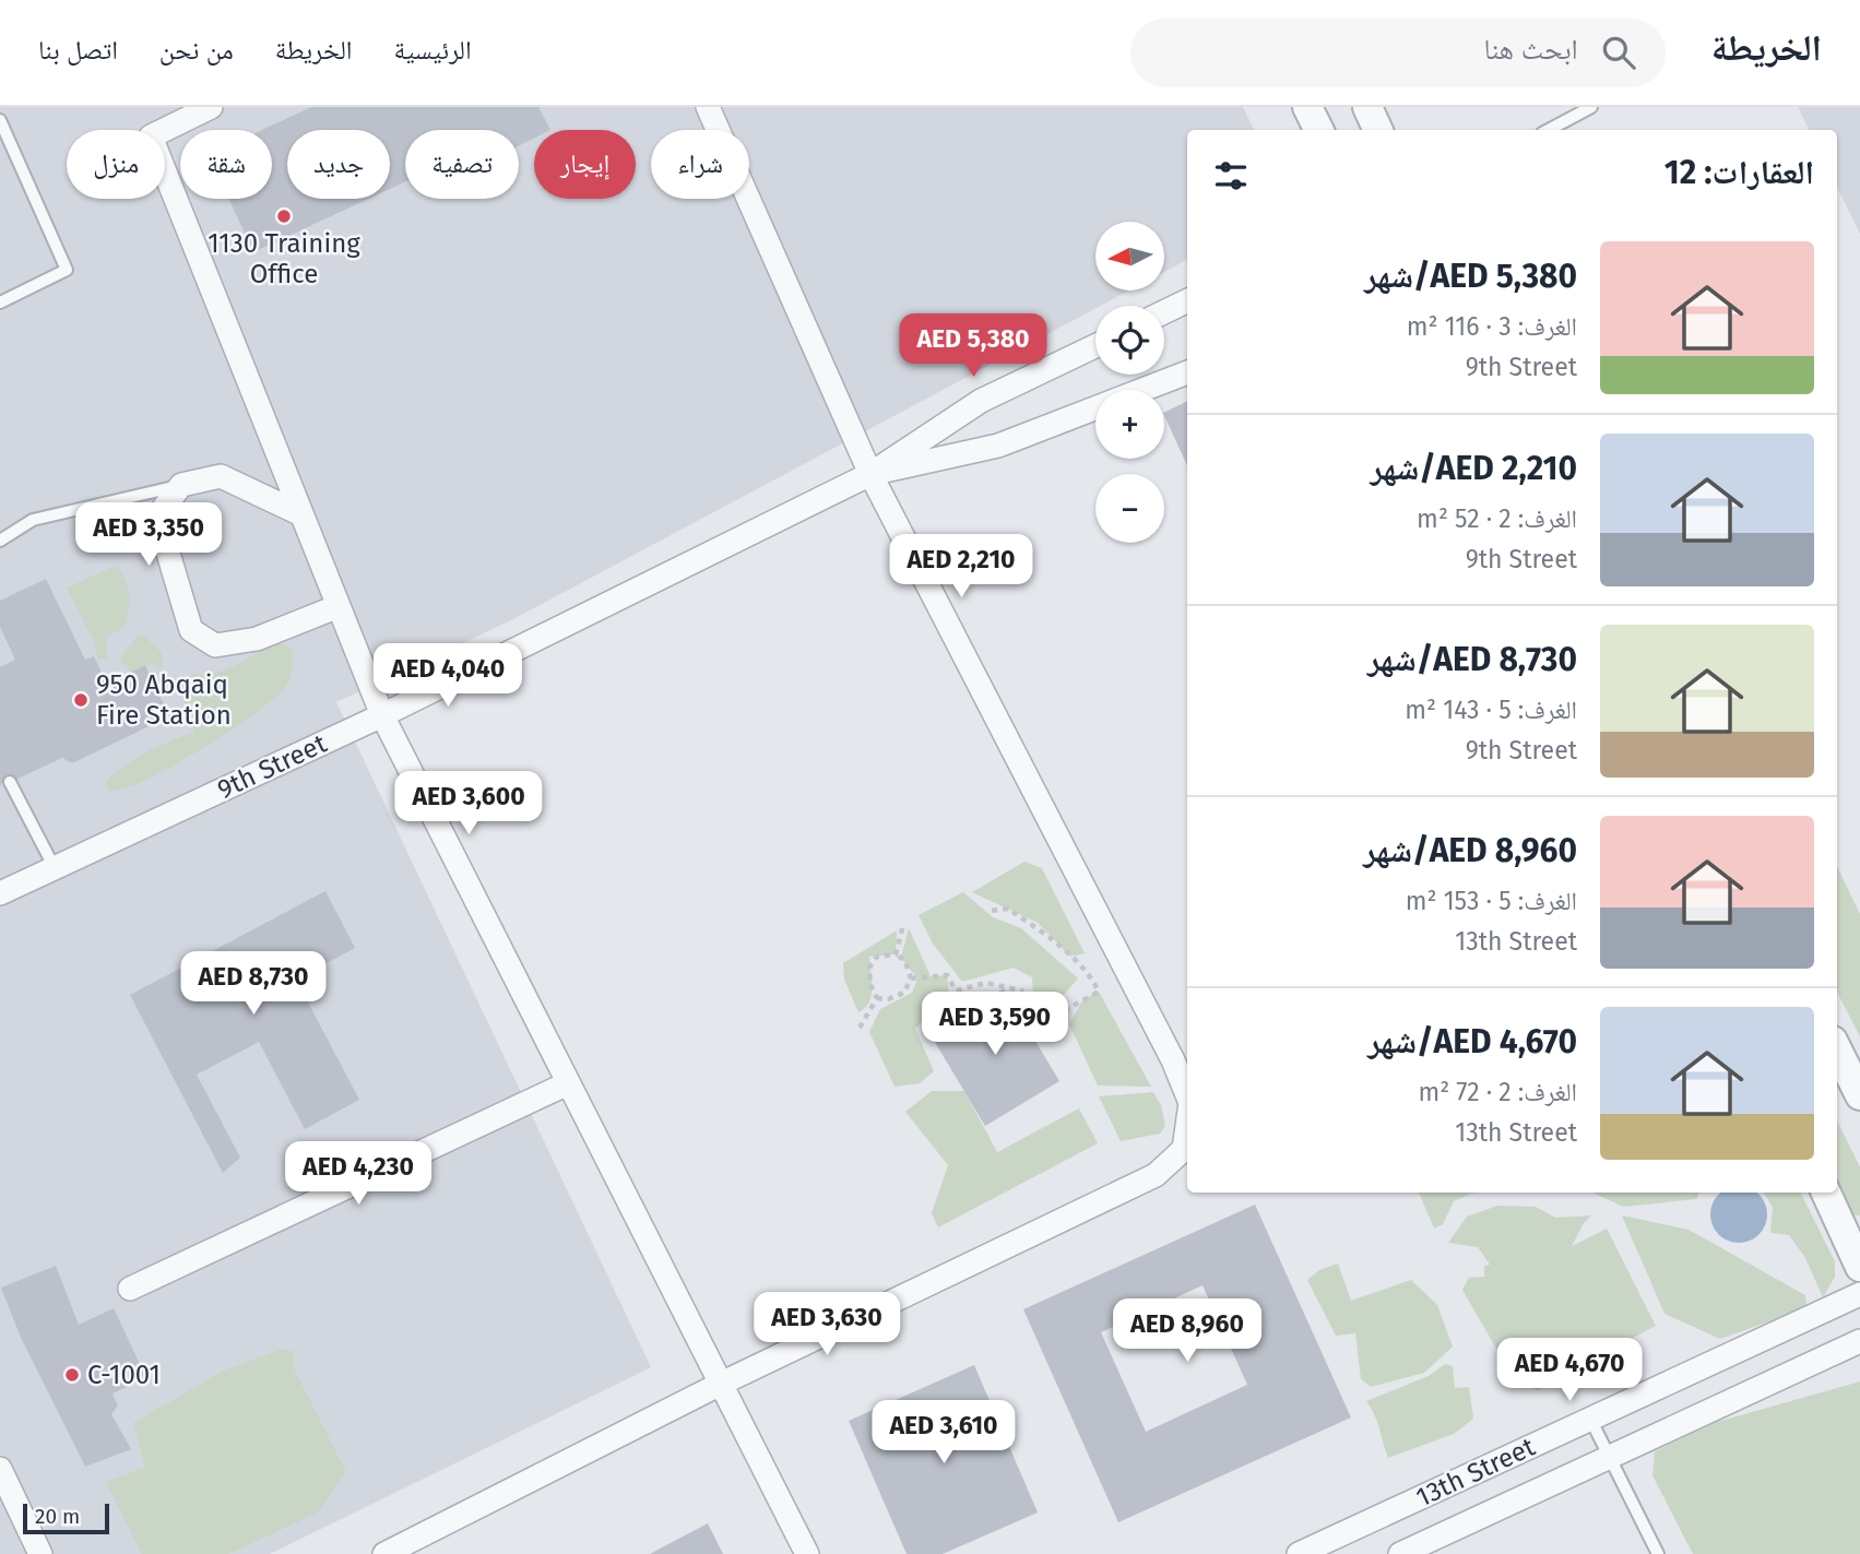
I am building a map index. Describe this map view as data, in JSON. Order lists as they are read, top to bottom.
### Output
{
  "streets": {
    "street": ["9th Street", "13th Street"]
  },
  "places": ["1130 Training Office", "950 Abqaiq Fire Station", "C-1001"],
  "scale_bar": "20 m",
  "north": "left",
  "page": {
    "header": "الخريطة",
    "search": "ابحث هنا",
    "nav": [
      "الرئيسية",
      "الخريطة",
      "من نحن",
      "اتصل بنا"
    ],
    "chip": [
      "شراء",
      "إيجار",
      "تصفية",
      "جديد",
      "شقة",
      "منزل"
    ],
    "heading": "العقارات: 12",
    "map_buttons": ["+", "−"],
    "list": [
      {
        "name": "AED 5,380/شهر",
        "note": "الغرف: 3 · 116 m² · 9th Street"
      },
      {
        "name": "AED 2,210/شهر",
        "note": "الغرف: 2 · 52 m² · 9th Street"
      },
      {
        "name": "AED 8,730/شهر",
        "note": "الغرف: 5 · 143 m² · 9th Street"
      },
      {
        "name": "AED 8,960/شهر",
        "note": "الغرف: 5 · 153 m² · 13th Street"
      },
      {
        "name": "AED 4,670/شهر",
        "note": "الغرف: 2 · 72 m² · 13th Street"
      }
    ],
    "price": [
      "AED 5,380",
      "AED 3,350",
      "AED 2,210",
      "AED 4,040",
      "AED 3,600",
      "AED 8,730",
      "AED 3,590",
      "AED 4,230",
      "AED 3,630",
      "AED 8,960",
      "AED 4,670",
      "AED 3,610"
    ],
    "scale": "20 m"
  }
}
